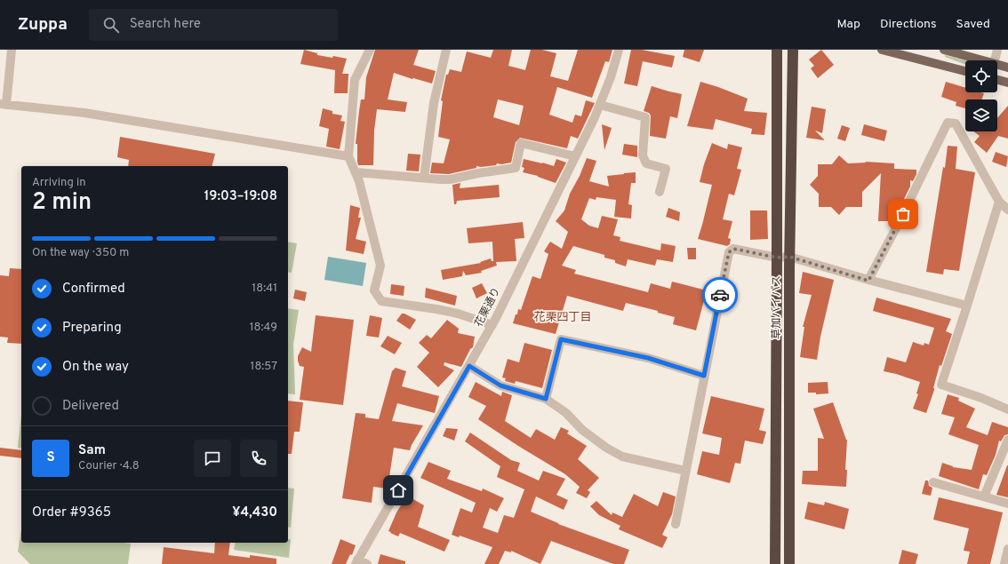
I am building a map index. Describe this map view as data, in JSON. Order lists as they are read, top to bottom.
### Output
{
  "streets": {
    "highway": ["草加バイパス"],
    "street": ["花栗通り"]
  },
  "districts": ["花栗四丁目"],
  "page": {
    "header": "Zuppa",
    "search": "Search here",
    "nav": ["Map", "Directions", "Saved"],
    "heading": ["2 min", "Arriving in", "19:03–19:08"],
    "panel": [
      "Sam",
      "Courier · 4.8",
      "Order #9365",
      "¥4,430"
    ],
    "bar": "On the way · 350 m",
    "list": [
      ["Confirmed", "18:41"],
      ["Preparing", "18:49"],
      ["On the way", "18:57"],
      "Delivered"
    ],
    "round": "S"
  }
}
